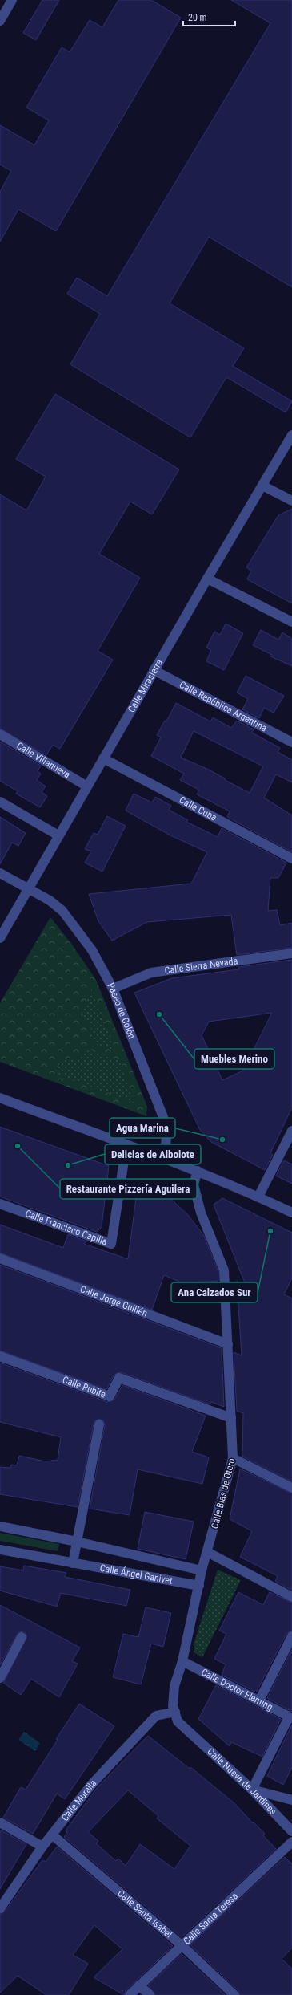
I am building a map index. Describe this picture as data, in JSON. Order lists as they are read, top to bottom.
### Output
{
  "streets": {
    "street": [
      "Calle Mirasierra",
      "Calle República Argentina",
      "Calle Villanueva",
      "Calle Cuba",
      "Calle Sierra Nevada",
      "Paseo de Colón",
      "Calle Francisco Capilla",
      "Calle Jorge Guillén",
      "Calle Rubite",
      "Calle Blas de Otero",
      "Calle Ángel Ganivet",
      "Calle Doctor Fleming",
      "Calle Nueva de Jardines",
      "Calle Muralla",
      "Calle Santa Isabel",
      "Calle Santa Teresa"
    ]
  },
  "crossings": [
    ["Calle Mirasierra", "Calle República Argentina"],
    ["Calle Mirasierra", "Calle Villanueva"],
    ["Calle Mirasierra", "Calle Cuba"],
    ["Calle Mirasierra", "Paseo de Colón"],
    ["Calle Sierra Nevada", "Paseo de Colón"],
    ["Calle Jorge Guillén", "Calle Blas de Otero"],
    ["Calle Rubite", "Calle Blas de Otero"],
    ["Calle Blas de Otero", "Calle Ángel Ganivet"],
    ["Calle Blas de Otero", "Calle Doctor Fleming"],
    ["Calle Blas de Otero", "Calle Nueva de Jardines"],
    ["Calle Blas de Otero", "Calle Muralla"],
    ["Calle Muralla", "Calle Santa Isabel"],
    ["Calle Santa Isabel", "Calle Santa Teresa"]
  ],
  "places": [
    "Muebles Merino",
    "Agua Marina",
    "Restaurante Pizzería Aguilera",
    "Delicias de Albolote",
    "Ana Calzados Sur"
  ],
  "scale_bar": "20 m"
}
